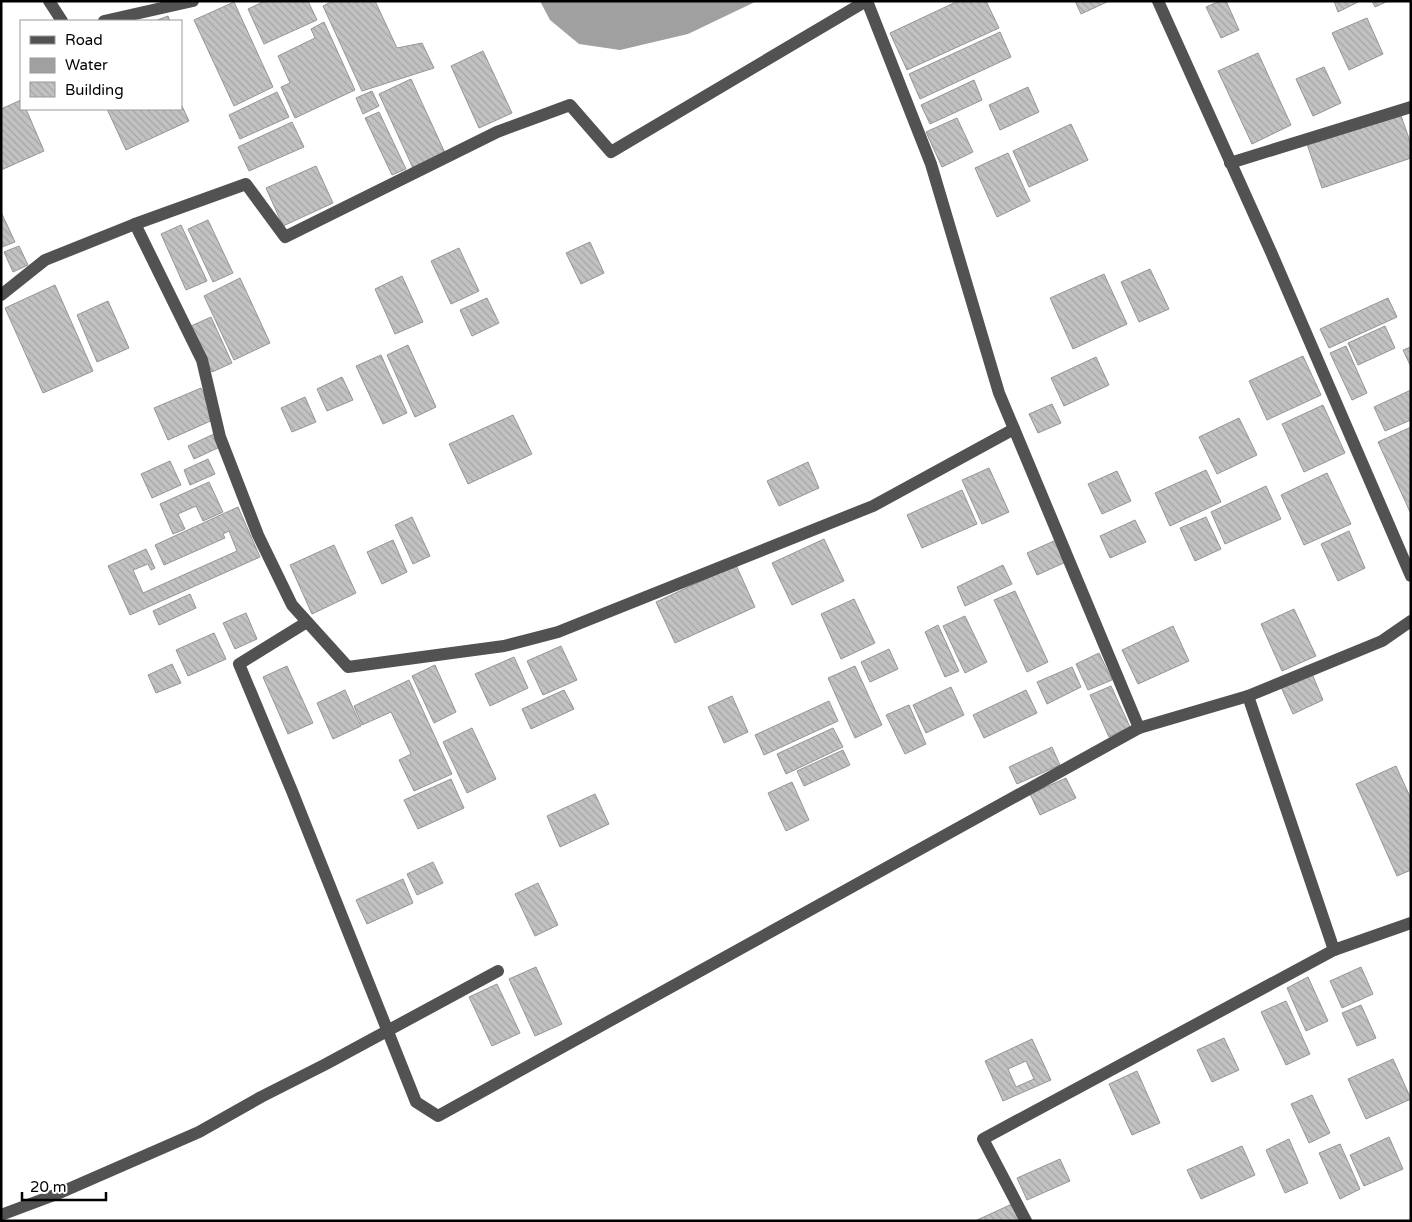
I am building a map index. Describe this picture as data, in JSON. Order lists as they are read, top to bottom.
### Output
{
  "legend": ["Road", "Water", "Building"],
  "scale_bar": "20 m"
}
